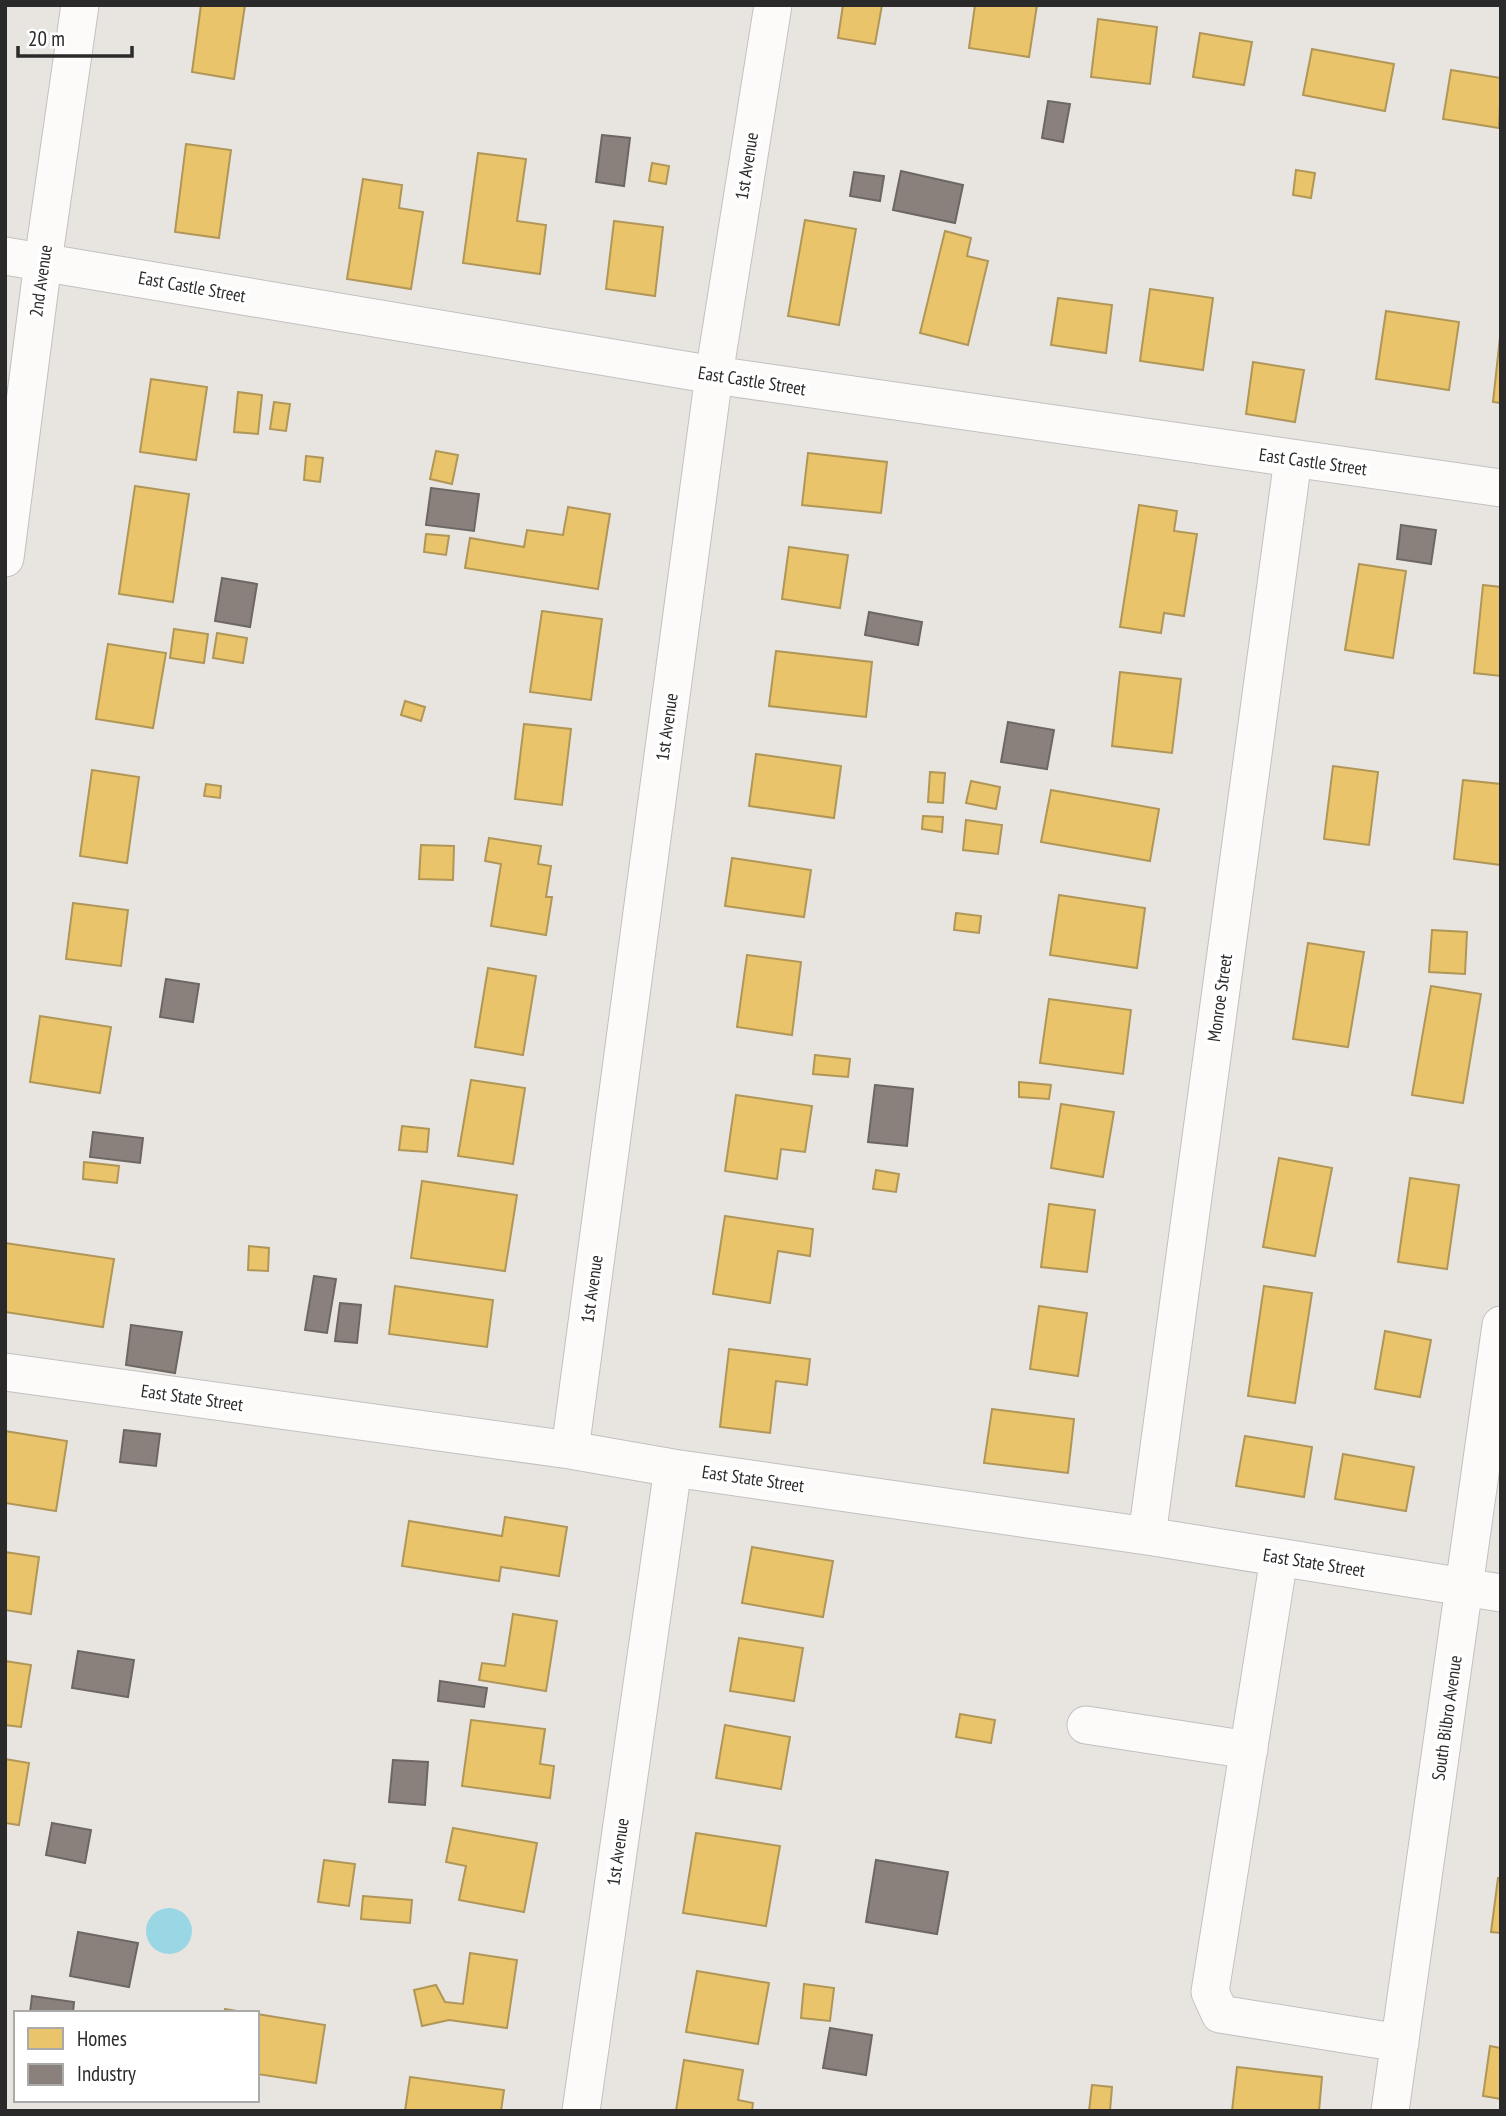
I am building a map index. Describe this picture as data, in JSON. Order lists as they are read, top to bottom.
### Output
{
  "streets": {
    "street": [
      "1st Avenue",
      "2nd Avenue",
      "East Castle Street",
      "Monroe Street",
      "East State Street",
      "South Bilbro Avenue"
    ]
  },
  "crossings": [
    ["1st Avenue", "East Castle Street"],
    ["1st Avenue", "East State Street"],
    ["2nd Avenue", "East Castle Street"],
    ["East Castle Street", "Monroe Street"],
    ["Monroe Street", "East State Street"],
    ["East State Street", "South Bilbro Avenue"]
  ],
  "legend": ["Homes", "Industry"],
  "scale_bar": "20 m"
}
